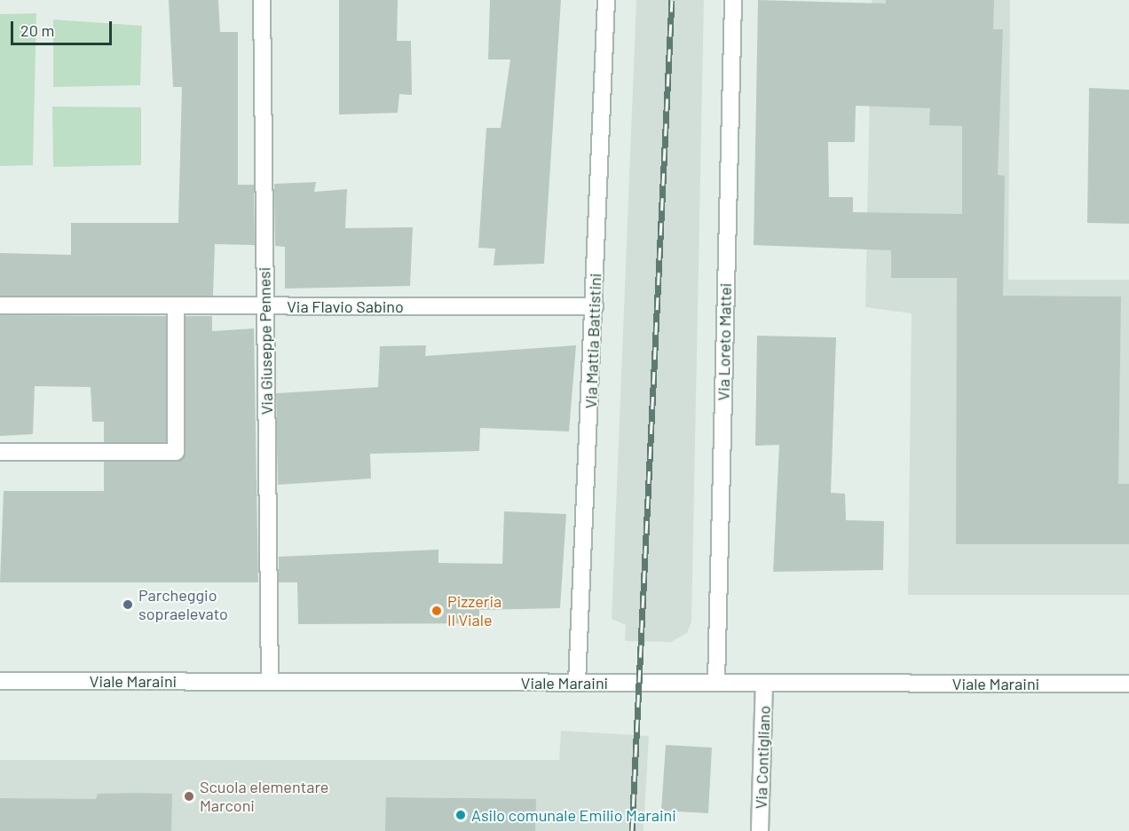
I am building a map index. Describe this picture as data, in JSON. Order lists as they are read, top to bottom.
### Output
{
  "streets": {
    "street": [
      "Via Flavio Sabino",
      "Via Giuseppe Pennesi",
      "Via Mattia Battistini",
      "Via Loreto Mattei",
      "Viale Maraini",
      "Via Contigliano"
    ]
  },
  "crossings": [
    ["Via Flavio Sabino", "Via Giuseppe Pennesi"],
    ["Via Flavio Sabino", "Via Mattia Battistini"],
    ["Via Giuseppe Pennesi", "Viale Maraini"],
    ["Via Mattia Battistini", "Viale Maraini"],
    ["Via Loreto Mattei", "Viale Maraini"],
    ["Viale Maraini", "Via Contigliano"]
  ],
  "places": [
    "Parcheggio sopraelevato",
    "Pizzeria Il Viale",
    "Scuola elementare Marconi",
    "Asilo comunale Emilio Maraini"
  ],
  "scale_bar": "20 m"
}
